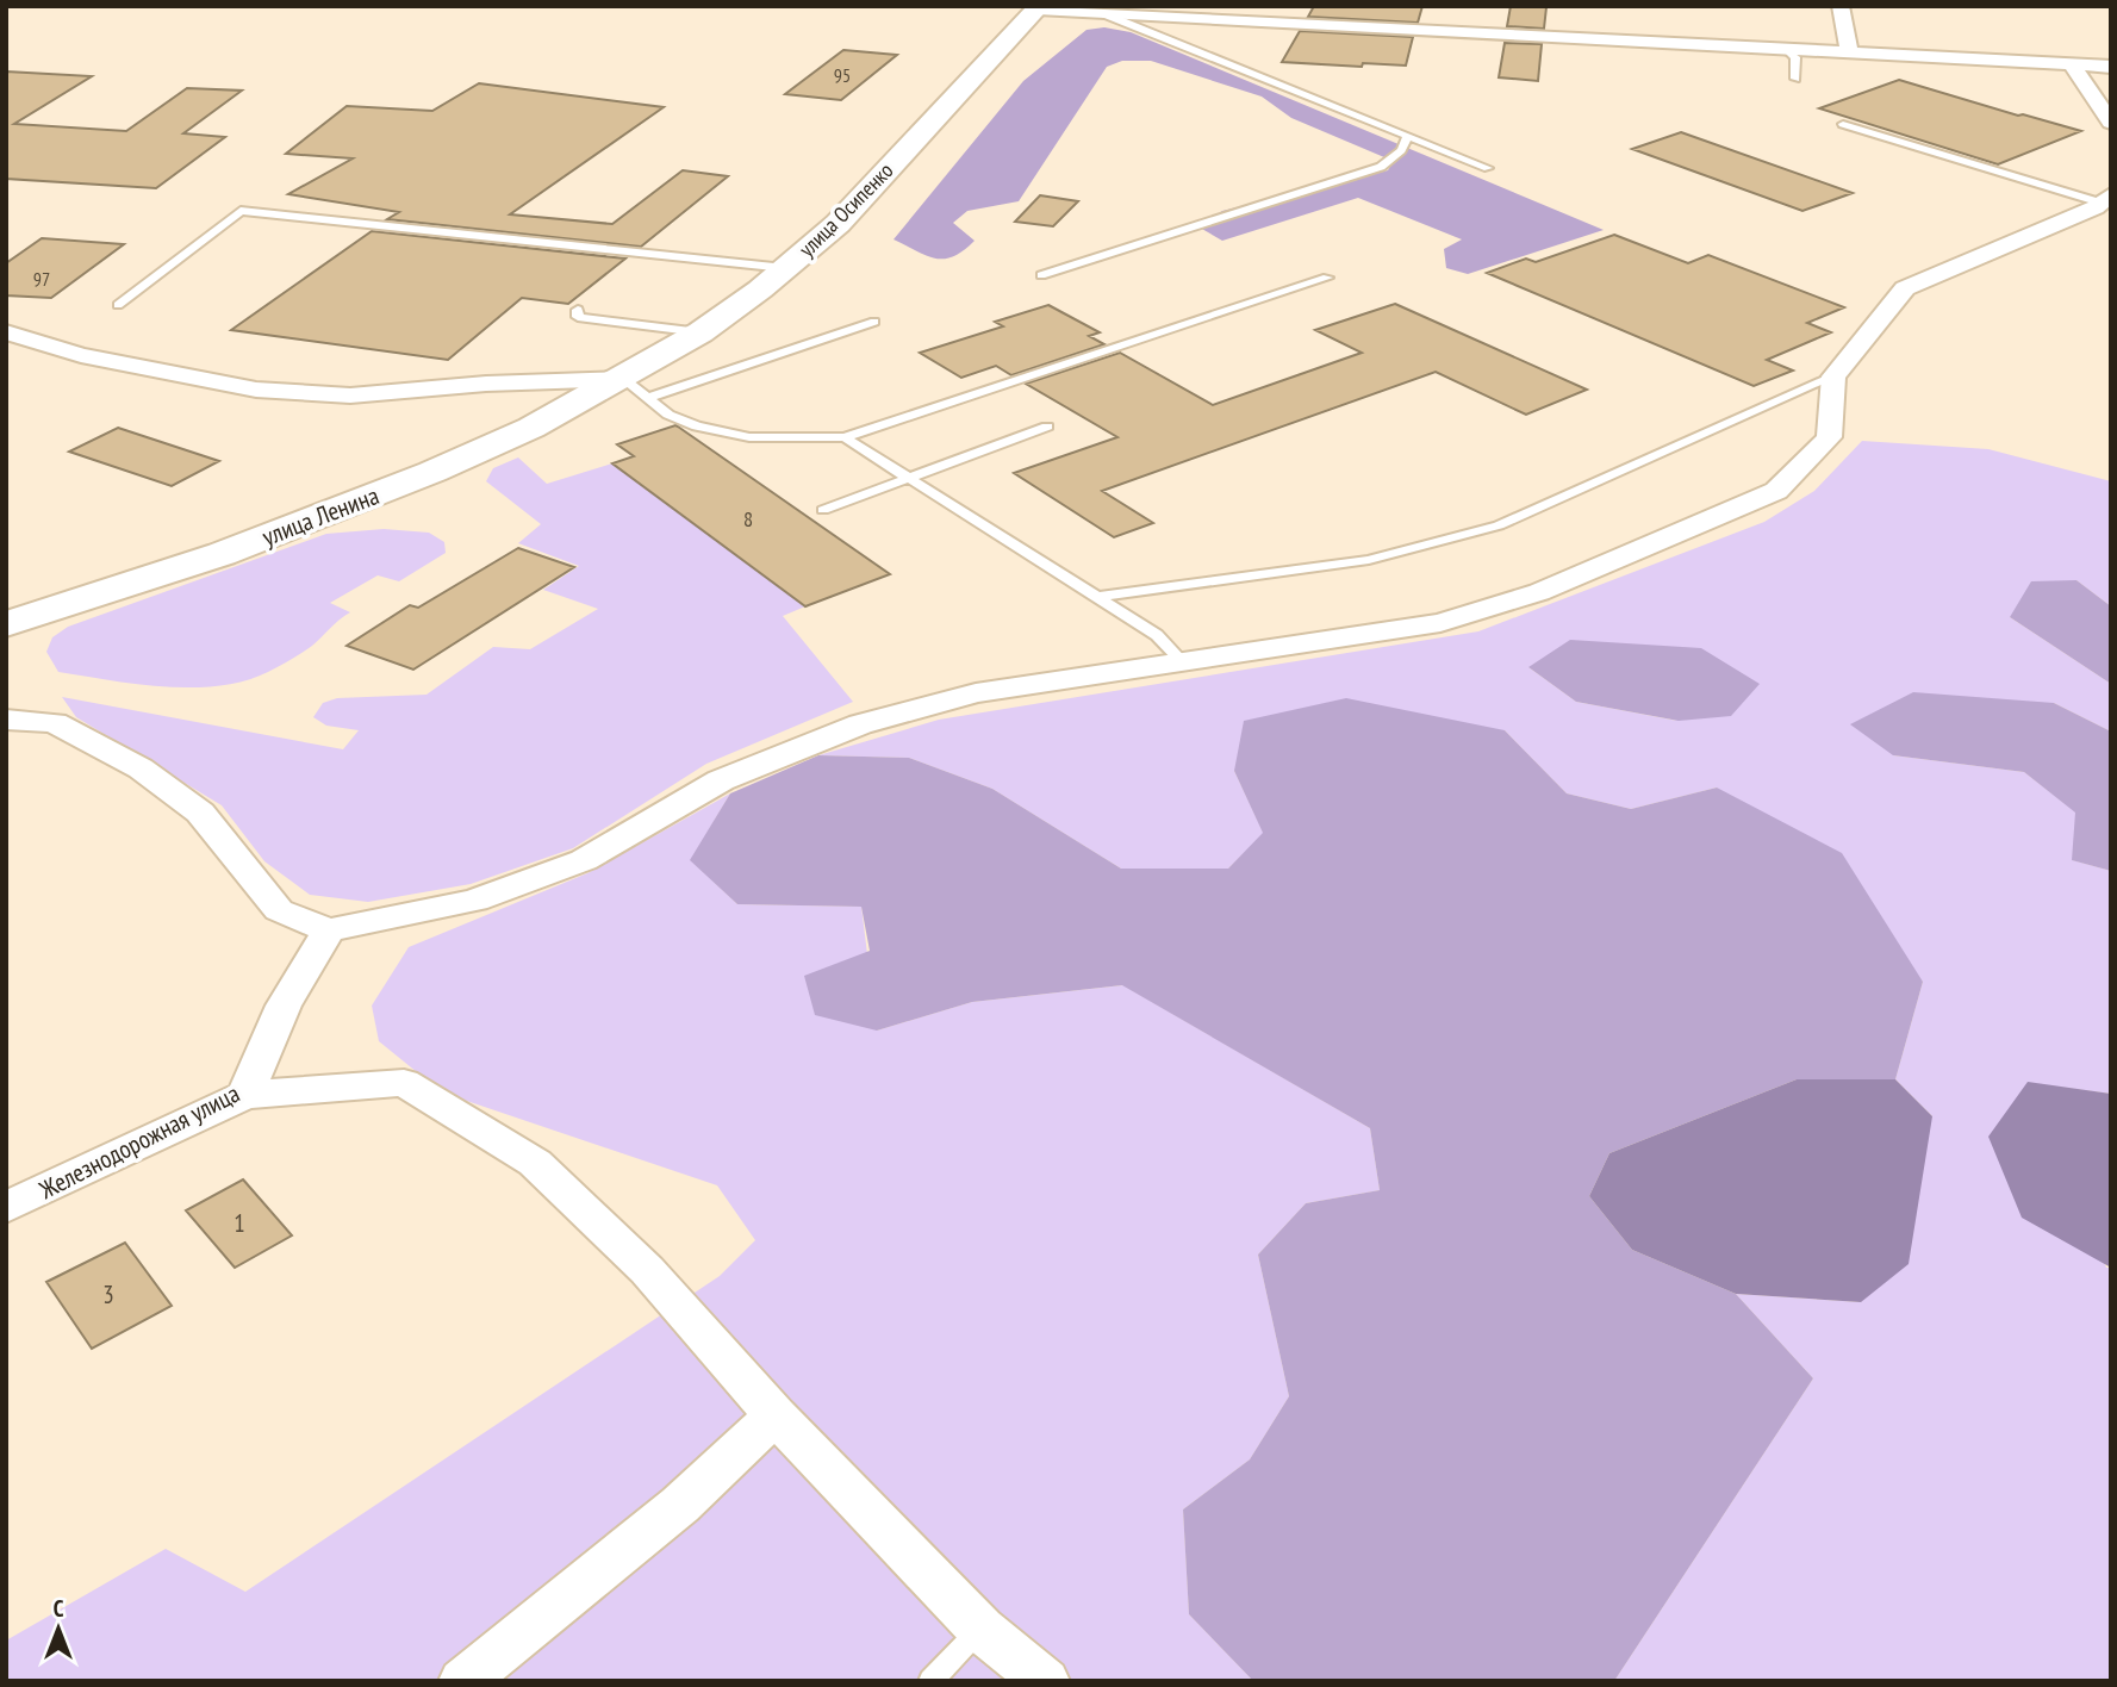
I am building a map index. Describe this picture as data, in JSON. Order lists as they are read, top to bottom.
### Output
{
  "streets": {
    "main road": ["улица Осипенко", "улица Ленина"],
    "street": ["Железнодорожная улица"]
  },
  "crossings": [
    ["улица Осипенко", "улица Ленина"]
  ],
  "house_numbers": [
    "95",
    "97",
    "8",
    "1",
    "3"
  ],
  "north": "top"
}
